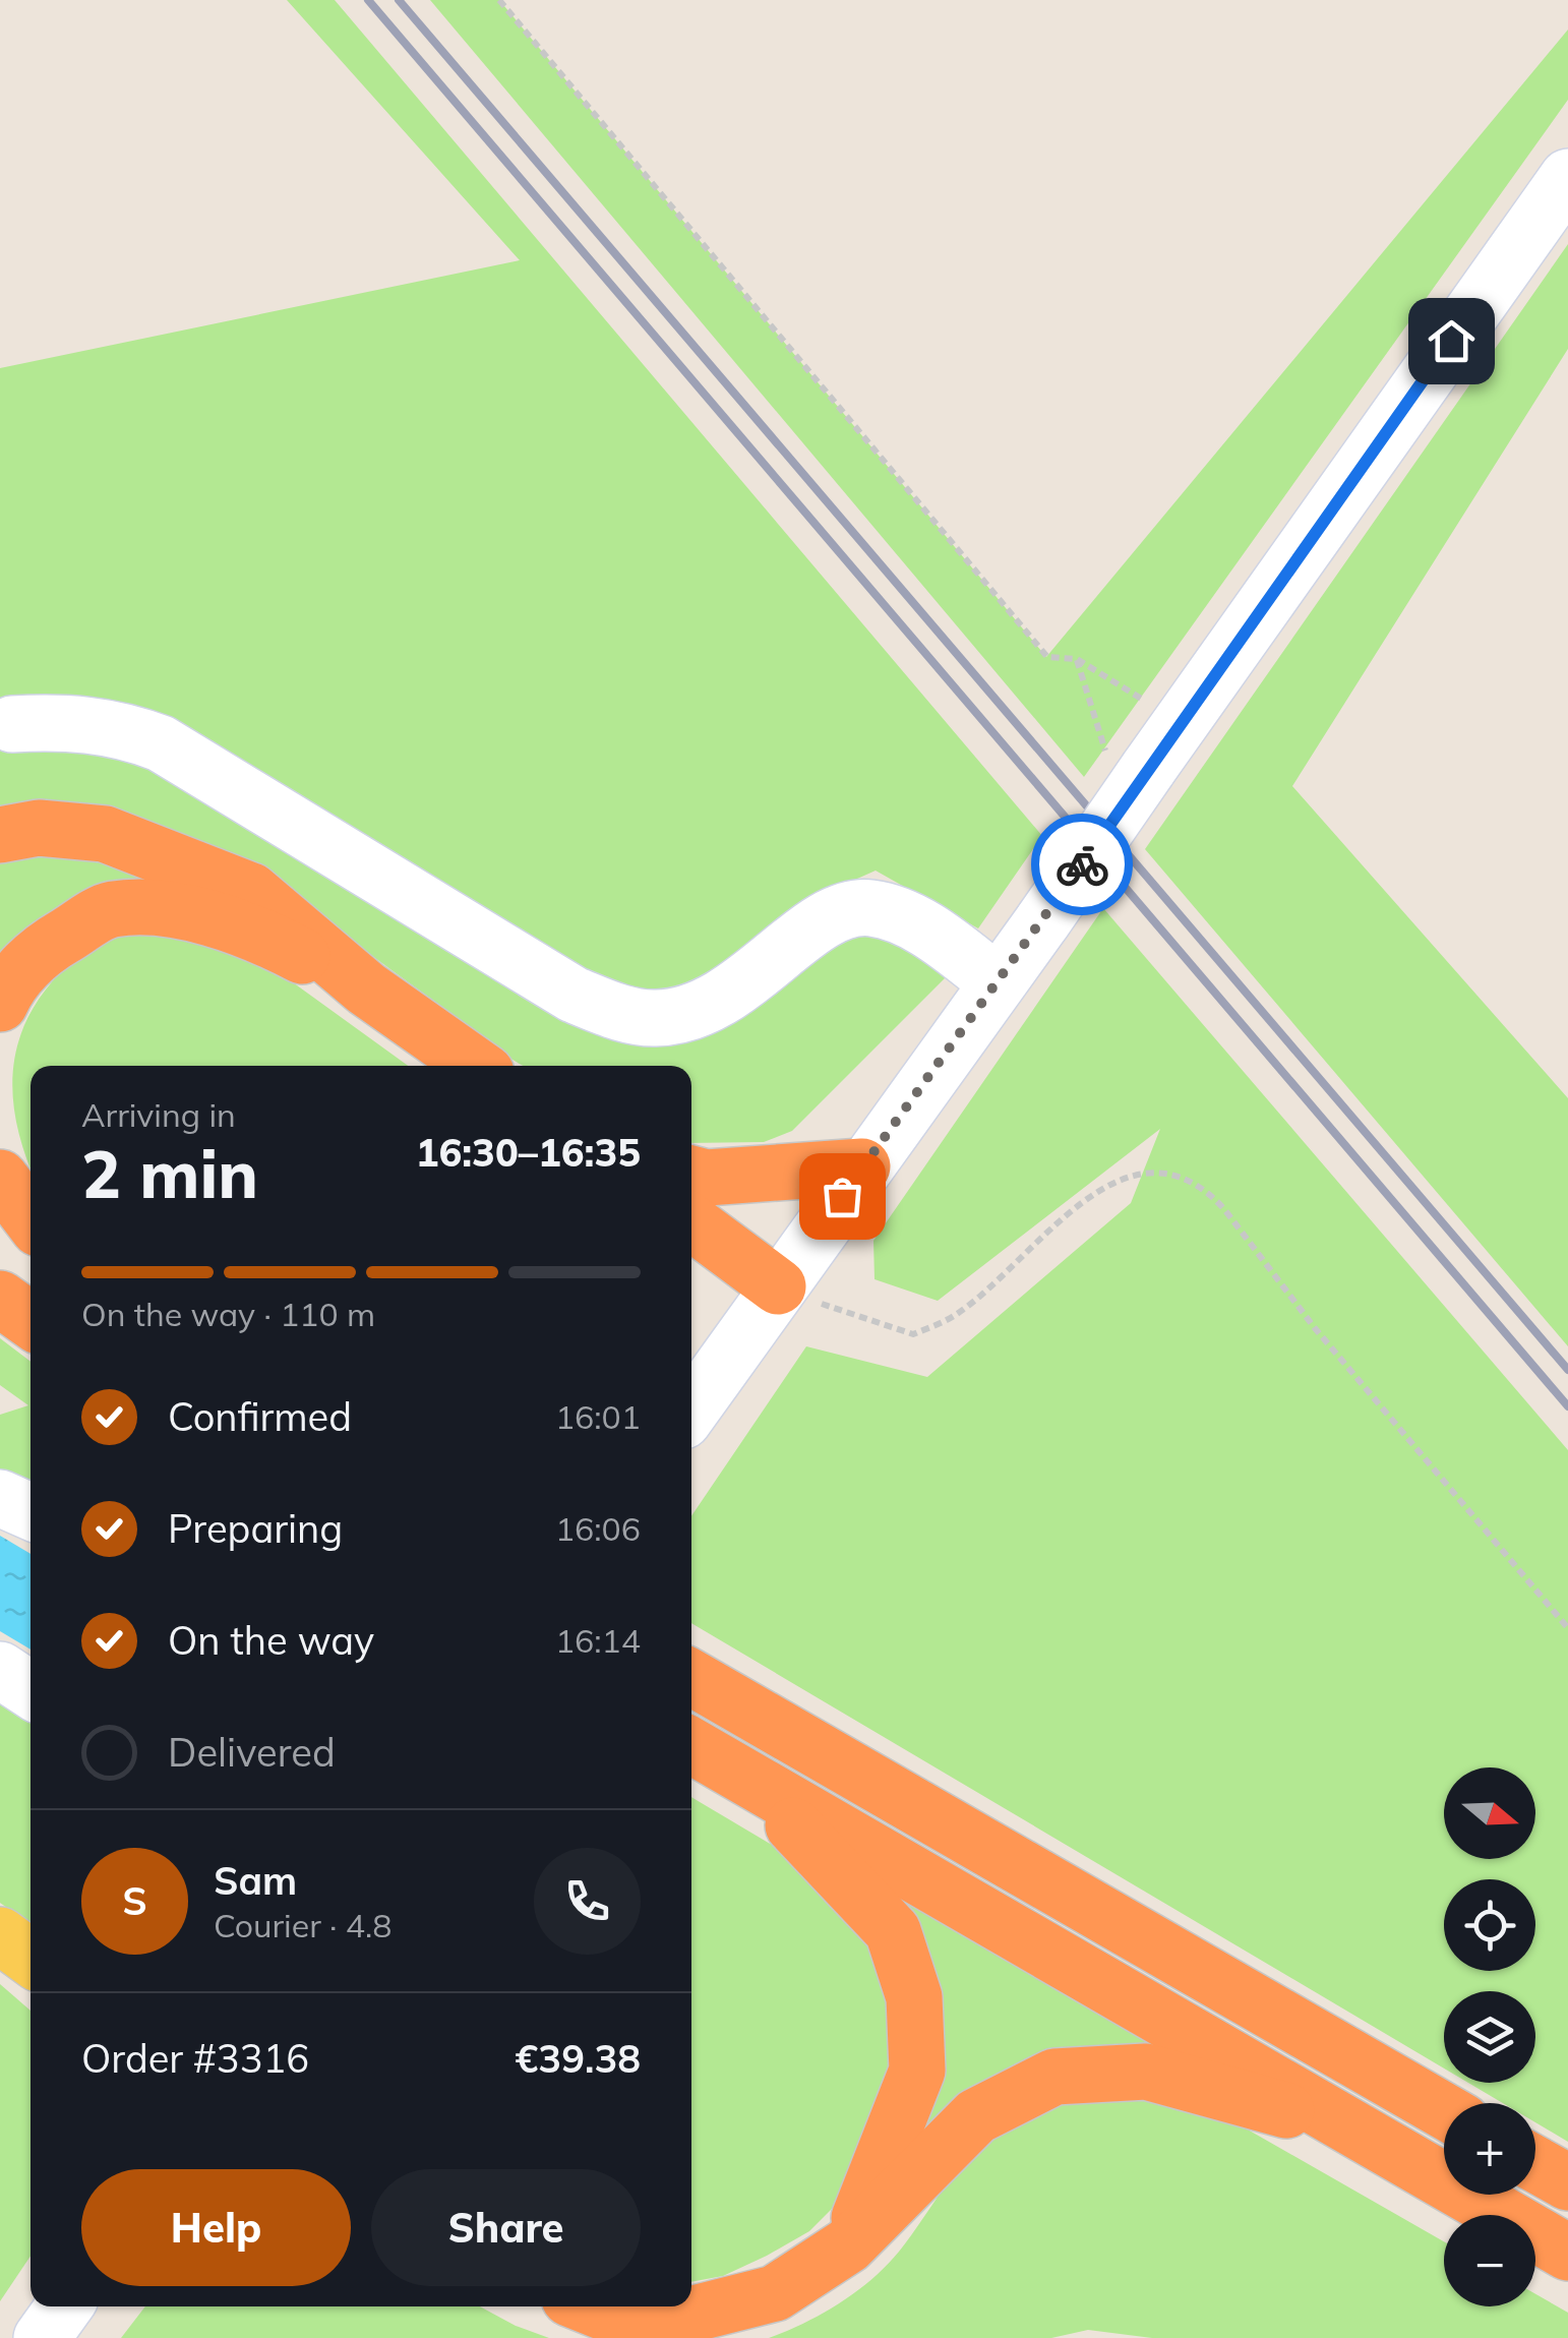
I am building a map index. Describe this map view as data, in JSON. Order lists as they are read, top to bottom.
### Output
{
  "north": "right",
  "page": {
    "heading": ["2 min", "Arriving in", "16:30–16:35"],
    "panel": [
      "Sam",
      "Courier · 4.8",
      "Order #3316",
      "€39.38"
    ],
    "bar": "On the way · 110 m",
    "list": [
      ["Confirmed", "16:01"],
      ["Preparing", "16:06"],
      ["On the way", "16:14"],
      "Delivered"
    ],
    "map_buttons": ["+", "−"],
    "round": "S",
    "buttons": ["Help", "Share"]
  }
}
